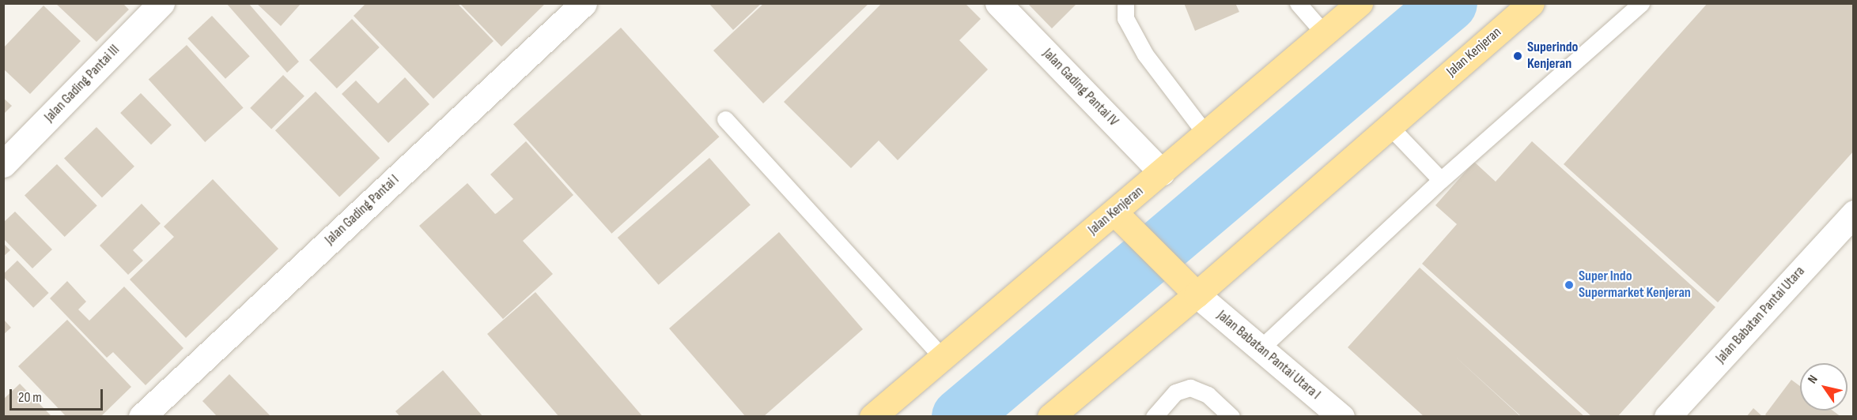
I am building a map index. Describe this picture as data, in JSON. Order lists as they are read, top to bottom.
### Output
{
  "streets": {
    "main road": ["Jalan Kenjeran"],
    "street": [
      "Jalan Gading Pantai III",
      "Jalan Gading Pantai IV",
      "Jalan Gading Pantai I",
      "Jalan Babatan Pantai Utara",
      "Jalan Babatan Pantai Utara I"
    ]
  },
  "crossings": [
    ["Jalan Kenjeran", "Jalan Gading Pantai IV"],
    ["Jalan Kenjeran", "Jalan Babatan Pantai Utara I"]
  ],
  "places": ["Superindo Kenjeran", "Super Indo Supermarket Kenjeran"],
  "scale_bar": "20 m",
  "north": "top left"
}
